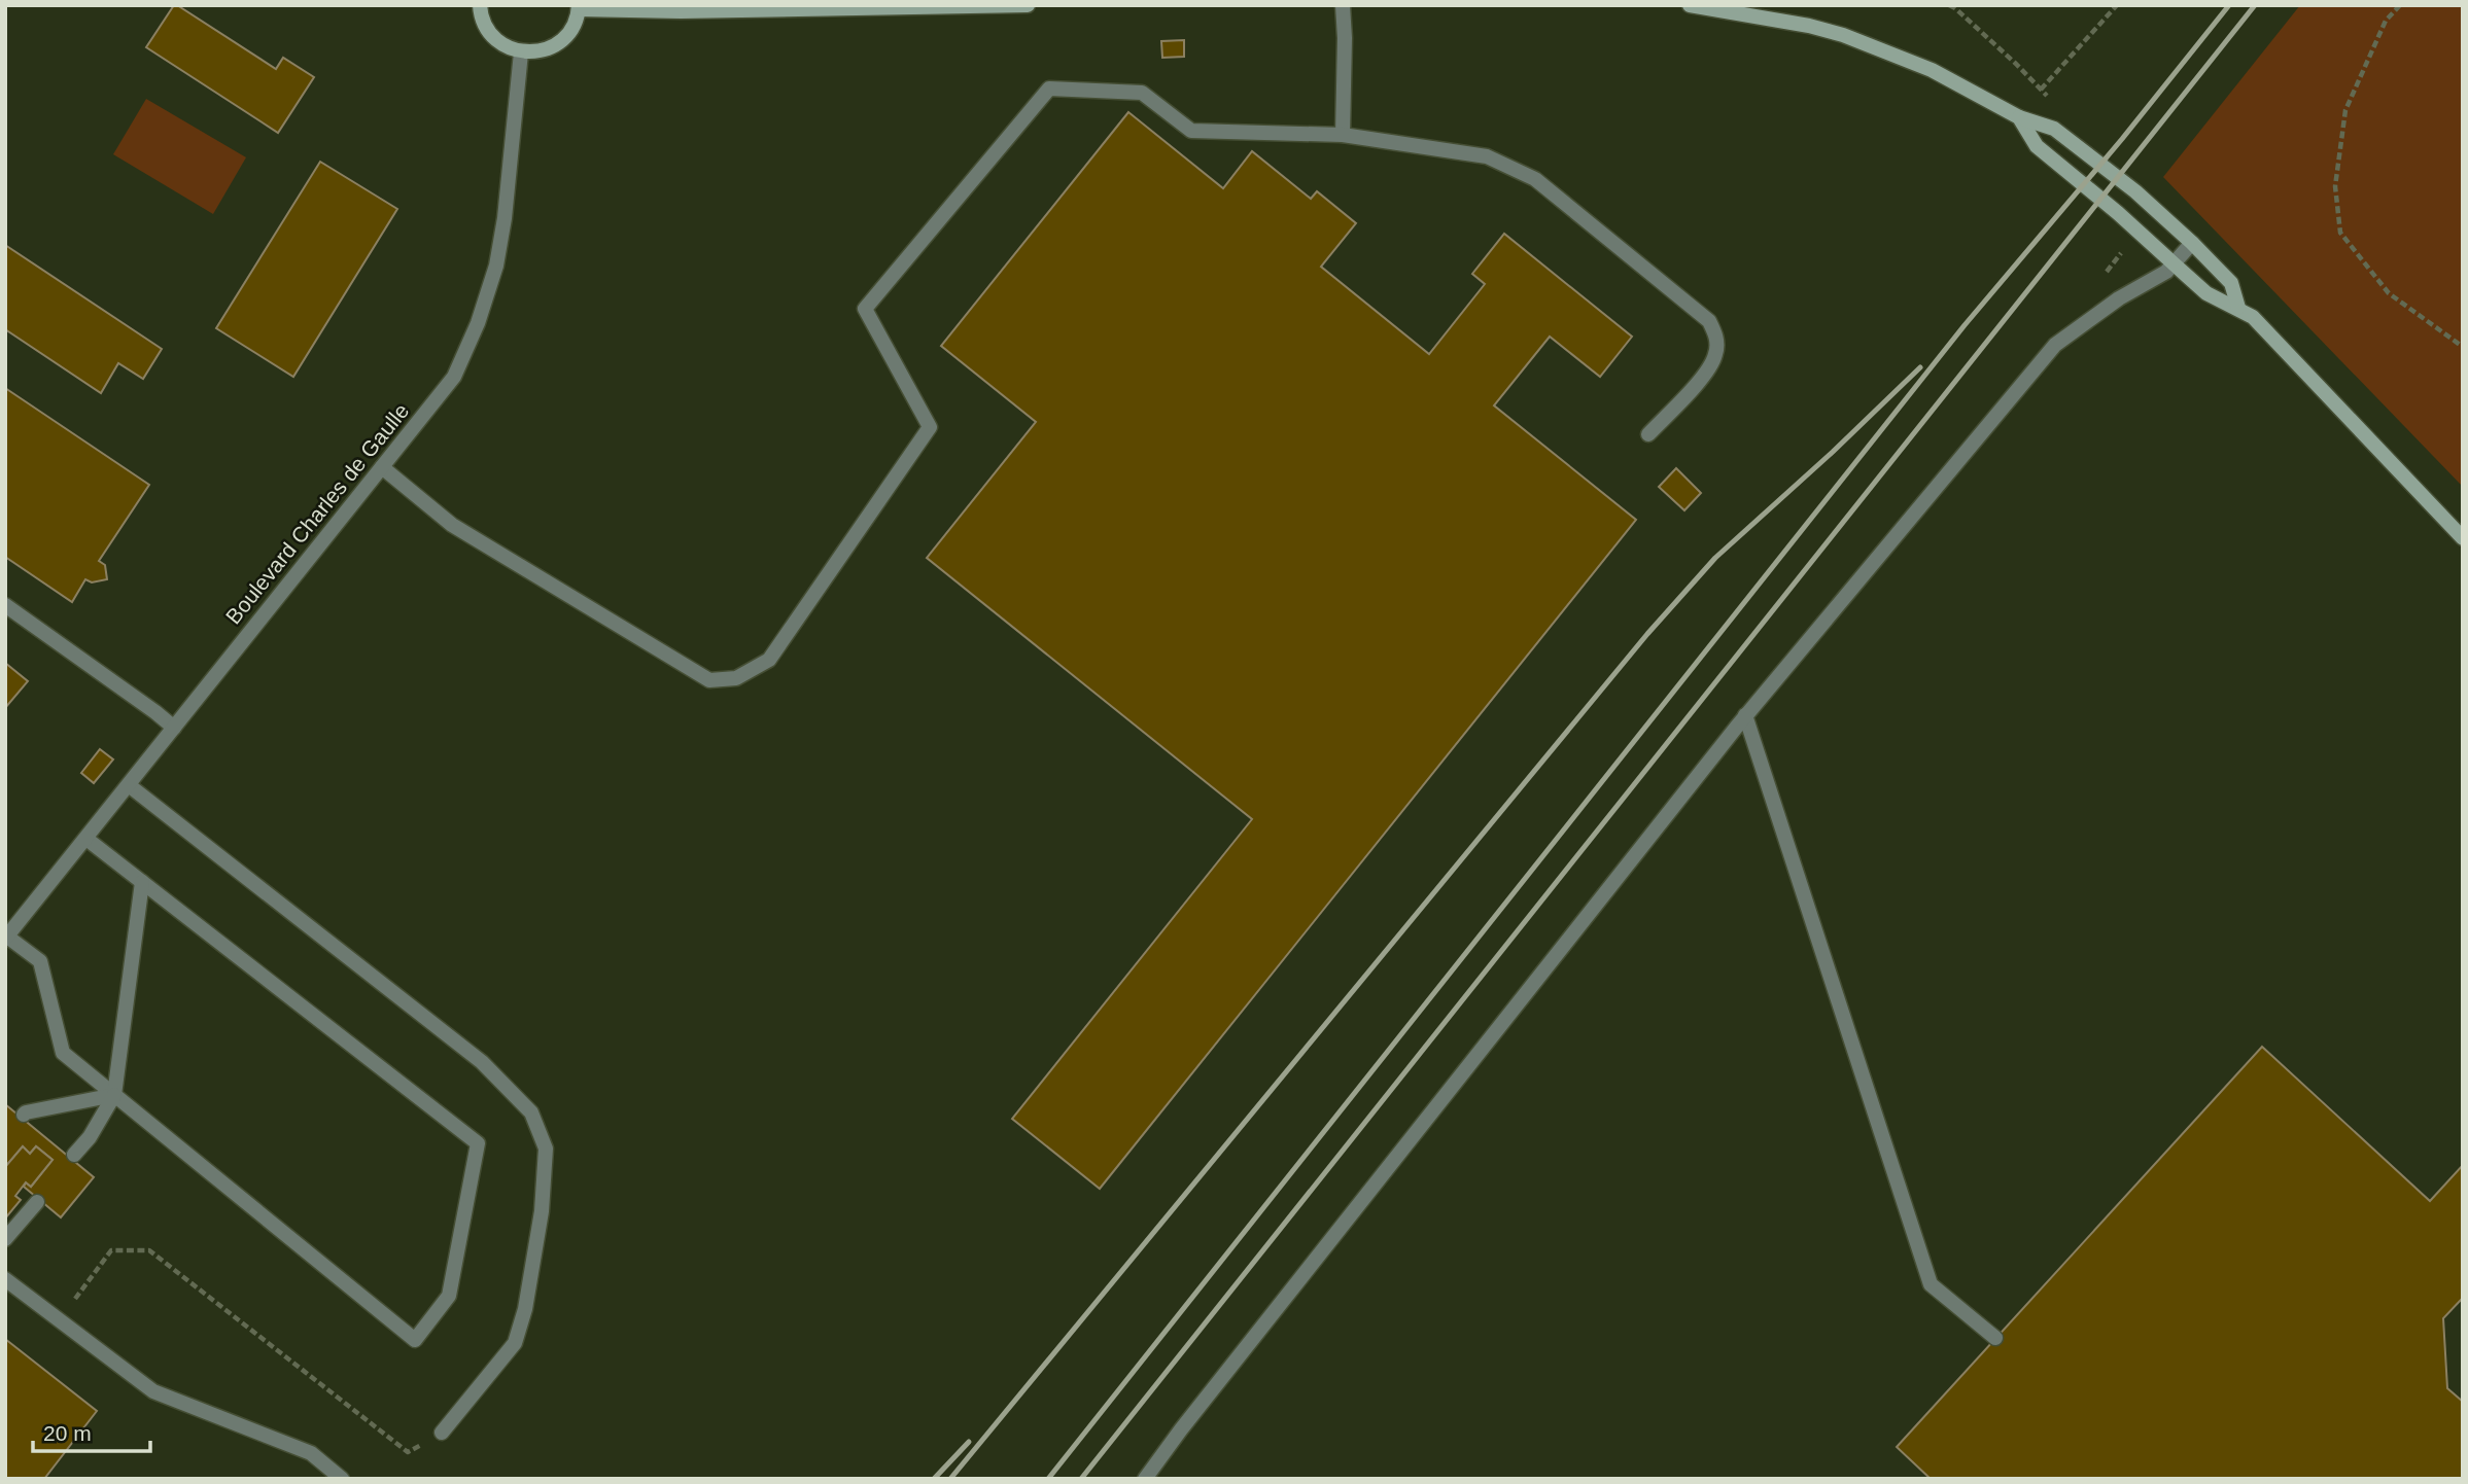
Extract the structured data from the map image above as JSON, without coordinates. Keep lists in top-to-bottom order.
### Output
{
  "streets": {
    "street": ["Boulevard Charles de Gaulle"]
  },
  "scale_bar": "20 m"
}
